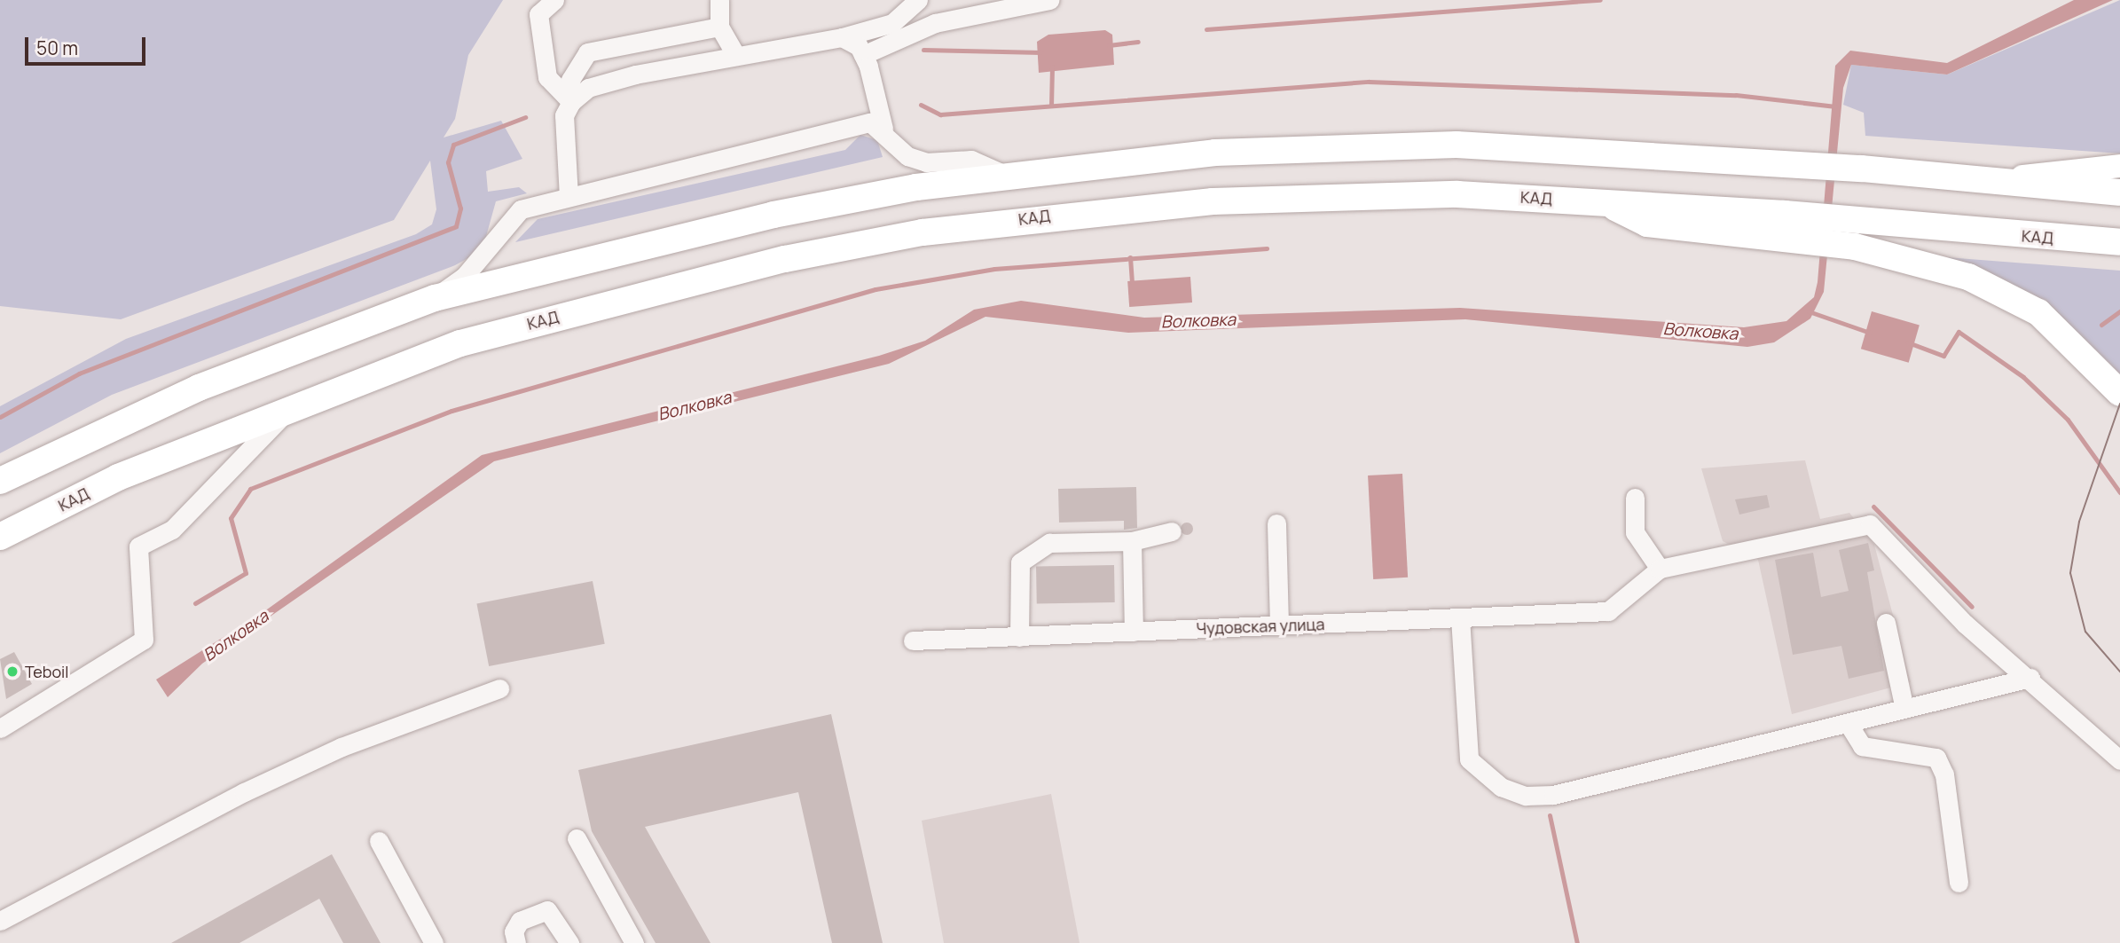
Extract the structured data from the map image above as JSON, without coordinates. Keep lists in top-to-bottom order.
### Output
{
  "streets": {
    "highway": ["КАД"],
    "lane": ["Чудовская улица"]
  },
  "water": ["Волковка"],
  "places": ["Teboil"],
  "scale_bar": "50 m"
}
